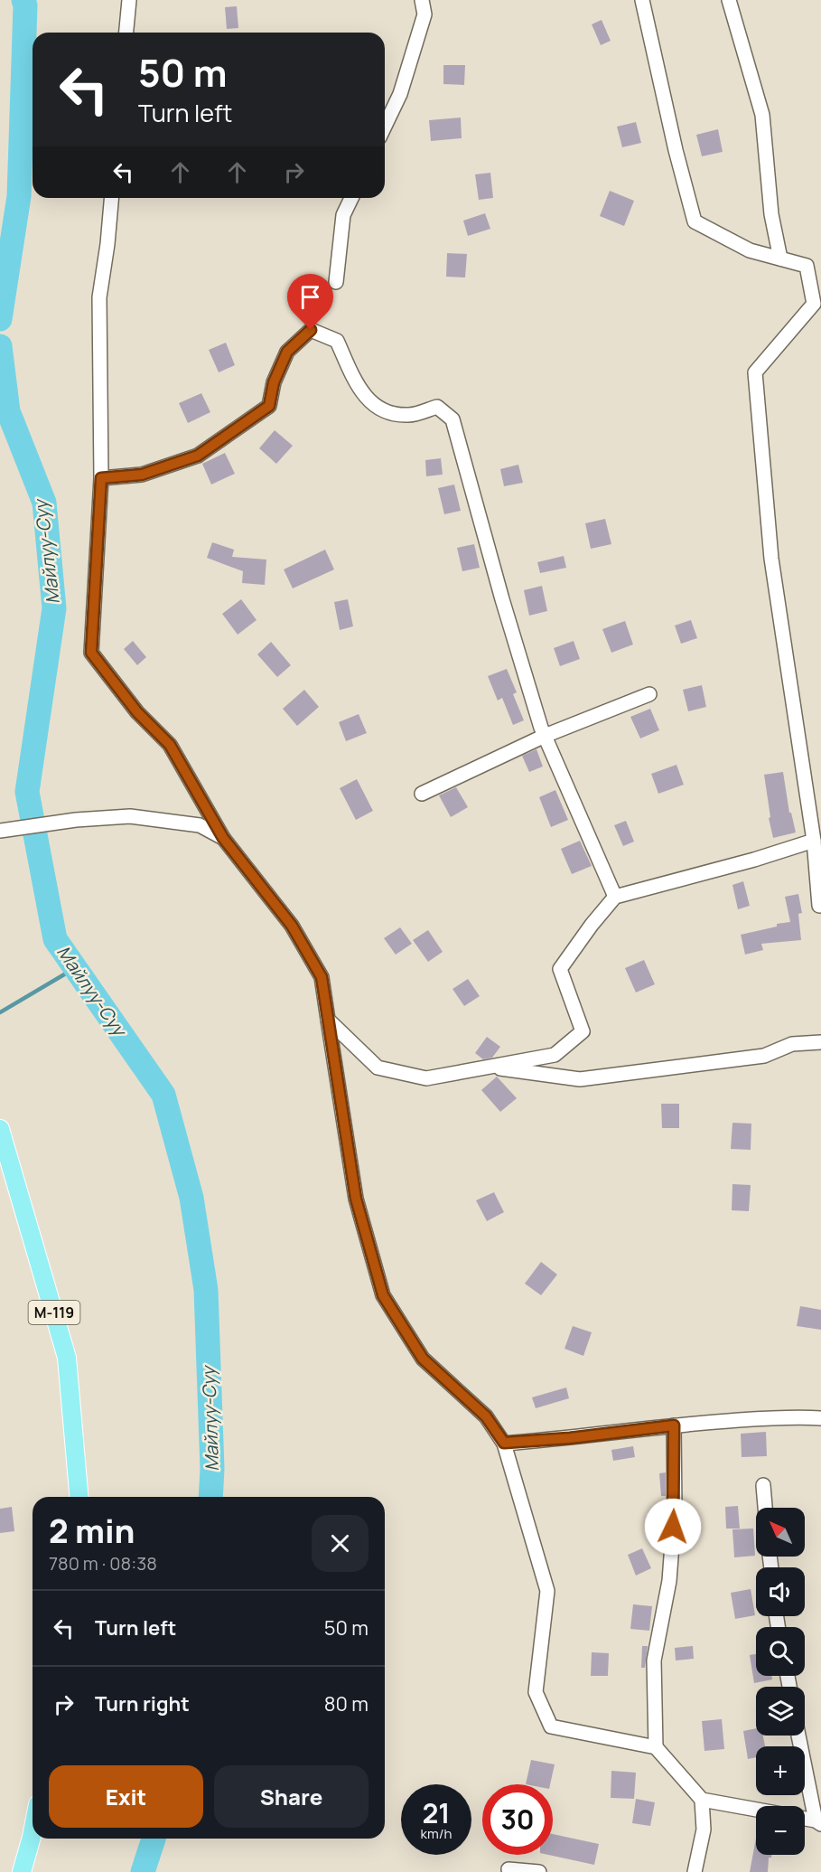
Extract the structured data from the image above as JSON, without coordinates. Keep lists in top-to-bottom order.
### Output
{
  "streets": {
    "main road": ["М-119"]
  },
  "water": ["Майлуу-Суу"],
  "north": "top left",
  "page": {
    "turn": ["50 m", "Turn left"],
    "heading": ["2 min", "780 m · 08:38"],
    "map_buttons": ["+", "−"],
    "list": [
      {
        "name": "Turn left",
        "value": "50 m"
      },
      {
        "name": "Turn right",
        "value": "80 m"
      }
    ],
    "buttons": ["Exit", "Share"],
    "speed": "21 km/h",
    "limit": "30"
  }
}
